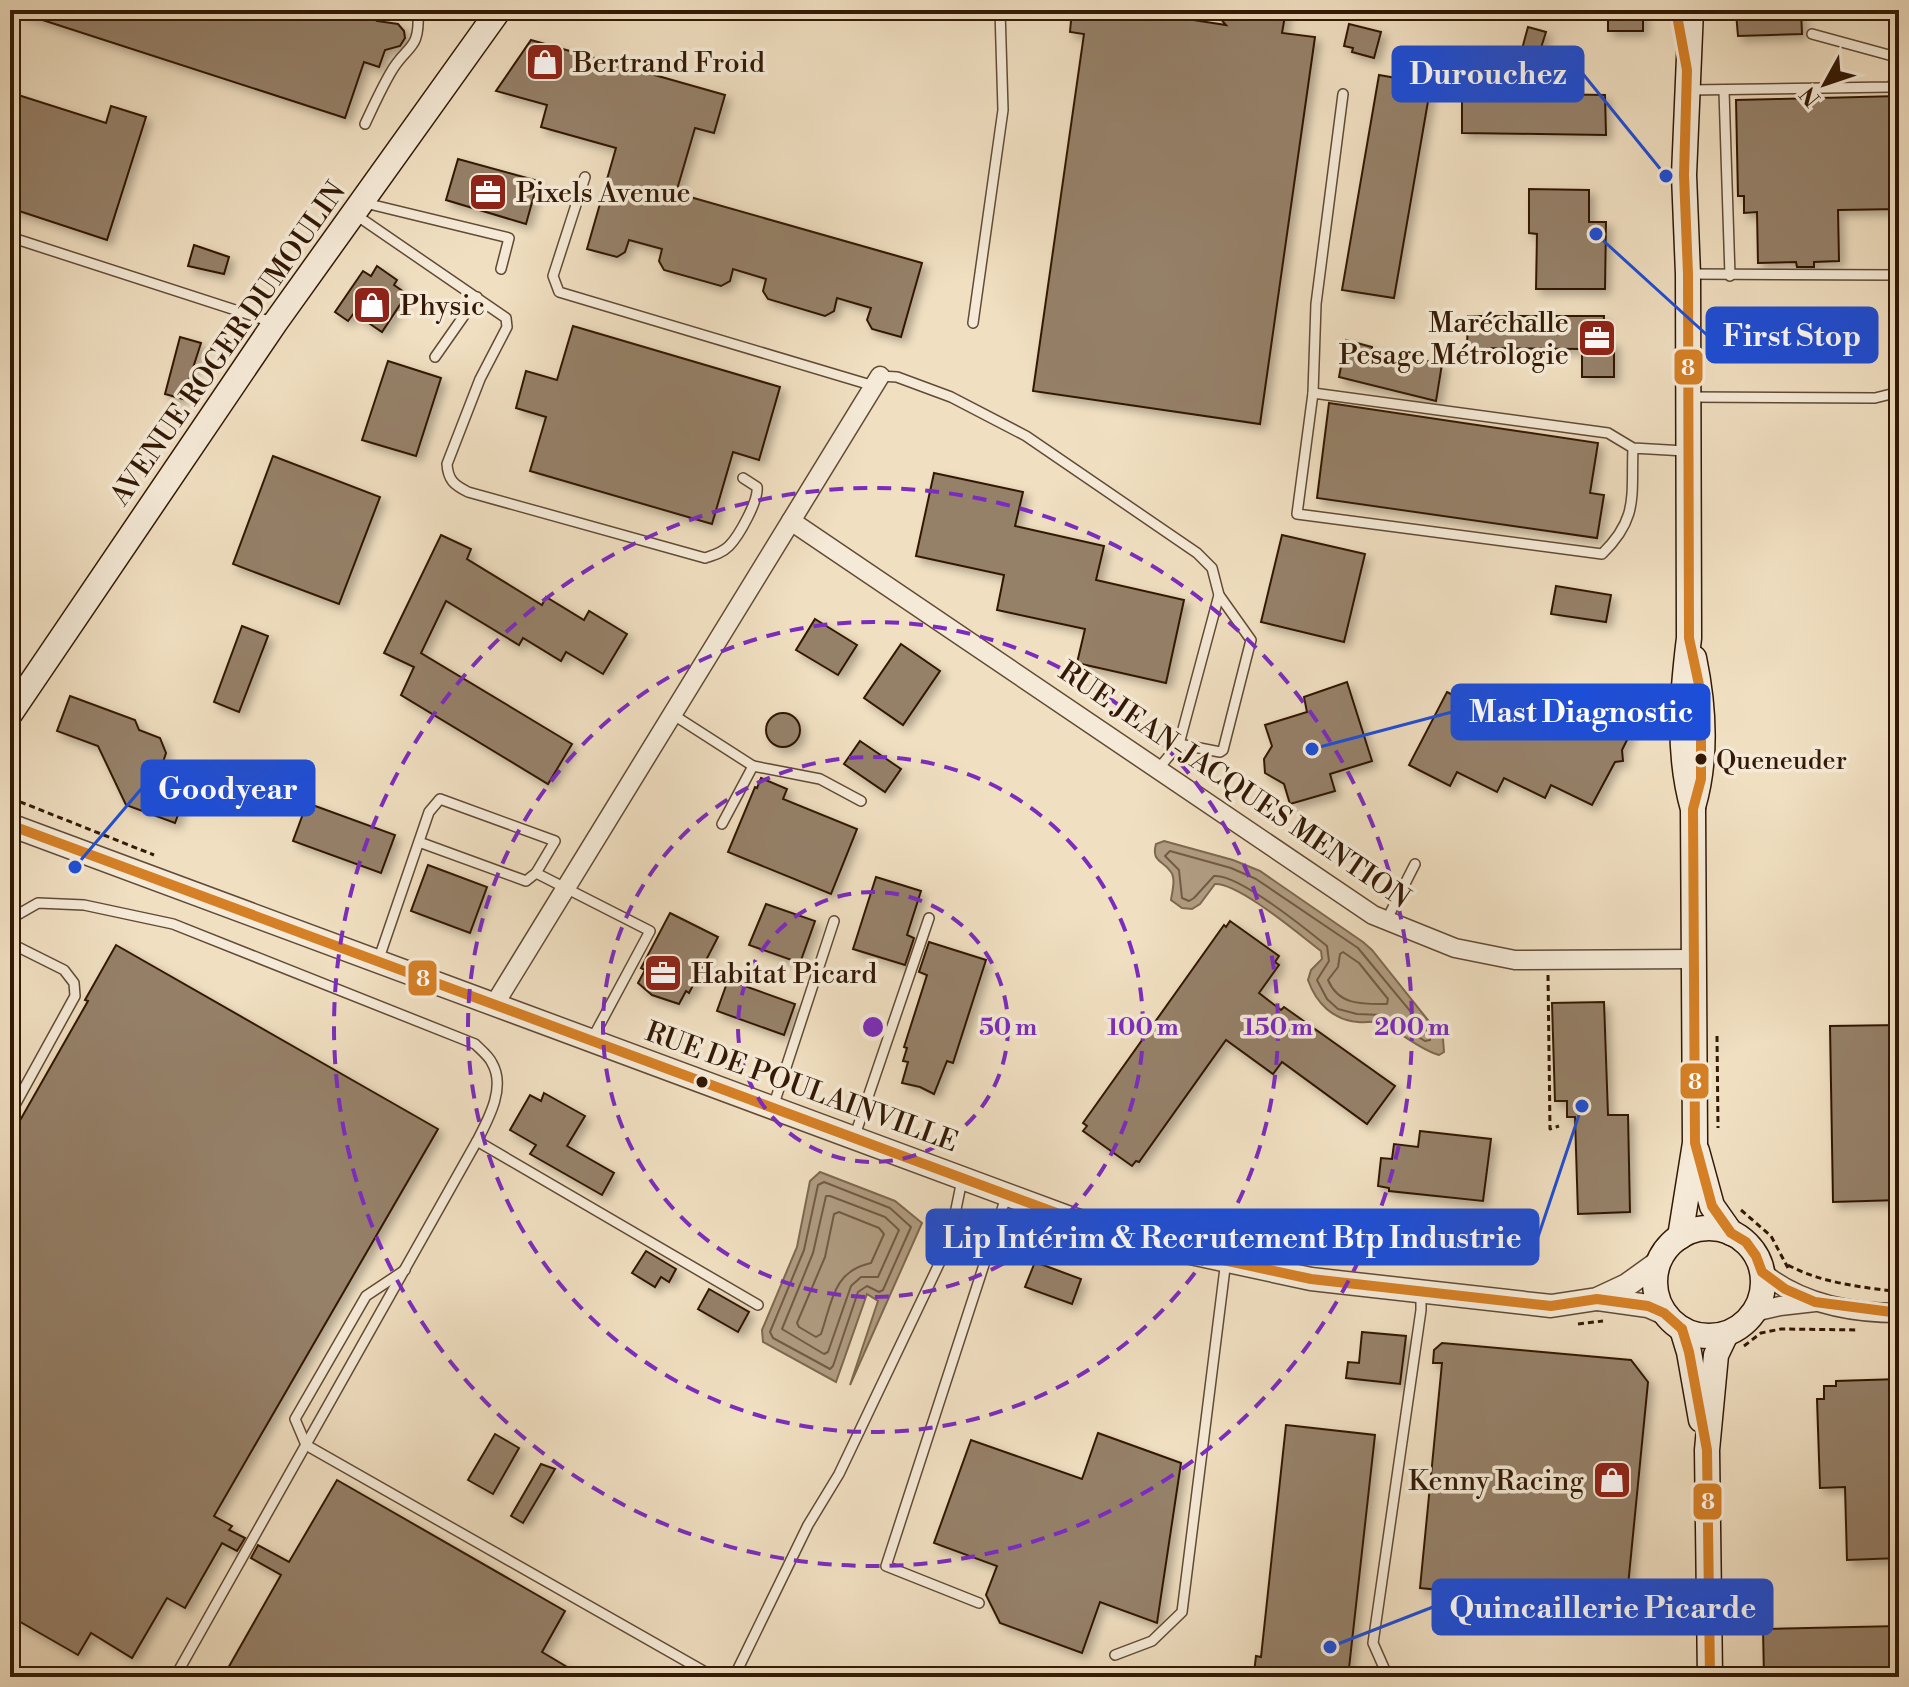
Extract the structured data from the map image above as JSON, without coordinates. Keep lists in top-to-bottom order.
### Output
{
  "streets": {
    "main road": ["AVENUE ROGER DUMOULIN"],
    "street": ["RUE JEAN-JACQUES MENTION", "RUE DE POULAINVILLE"]
  },
  "places": {
    "shop": ["Bertrand Froid", "Physic", "Kenny Racing"],
    "other": [
      "Durouchez",
      "First Stop",
      "Mast Diagnostic",
      "Queneuder",
      "Goodyear",
      "Lip Intérim & Recrutement Btp Industrie",
      "Quincaillerie Picarde"
    ],
    "office": ["Pixels Avenue", "Maréchalle Pesage Métrologie", "Habitat Picard"]
  },
  "lines": ["transit line 8"],
  "north": "bottom left",
  "rings": [
    "50 m",
    "100 m",
    "150 m",
    "200 m"
  ]
}
